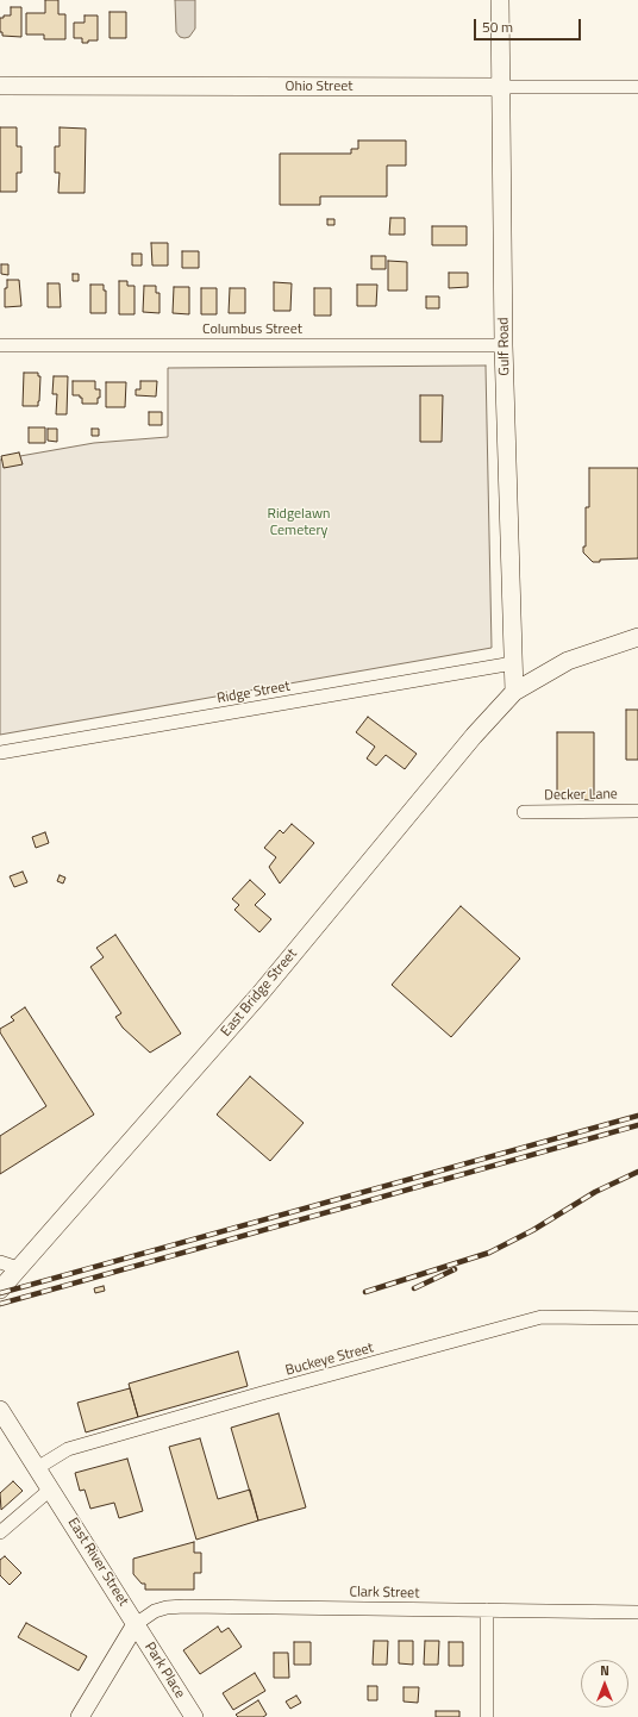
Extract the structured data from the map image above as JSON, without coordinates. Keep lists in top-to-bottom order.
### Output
{
  "streets": {
    "street": [
      "Ohio Street",
      "Columbus Street",
      "Gulf Road",
      "Ridge Street",
      "Decker Lane",
      "East Bridge Street",
      "Buckeye Street",
      "East River Street",
      "Clark Street",
      "Park Place"
    ]
  },
  "crossings": [
    ["Ohio Street", "Gulf Road"],
    ["Columbus Street", "Gulf Road"],
    ["Gulf Road", "Ridge Street"],
    ["Gulf Road", "East Bridge Street"],
    ["Buckeye Street", "East River Street"],
    ["East River Street", "Clark Street"],
    ["East River Street", "Park Place"],
    ["Clark Street", "Park Place"]
  ],
  "parks": ["Ridgelawn Cemetery"],
  "scale_bar": "50 m",
  "north": "top"
}
